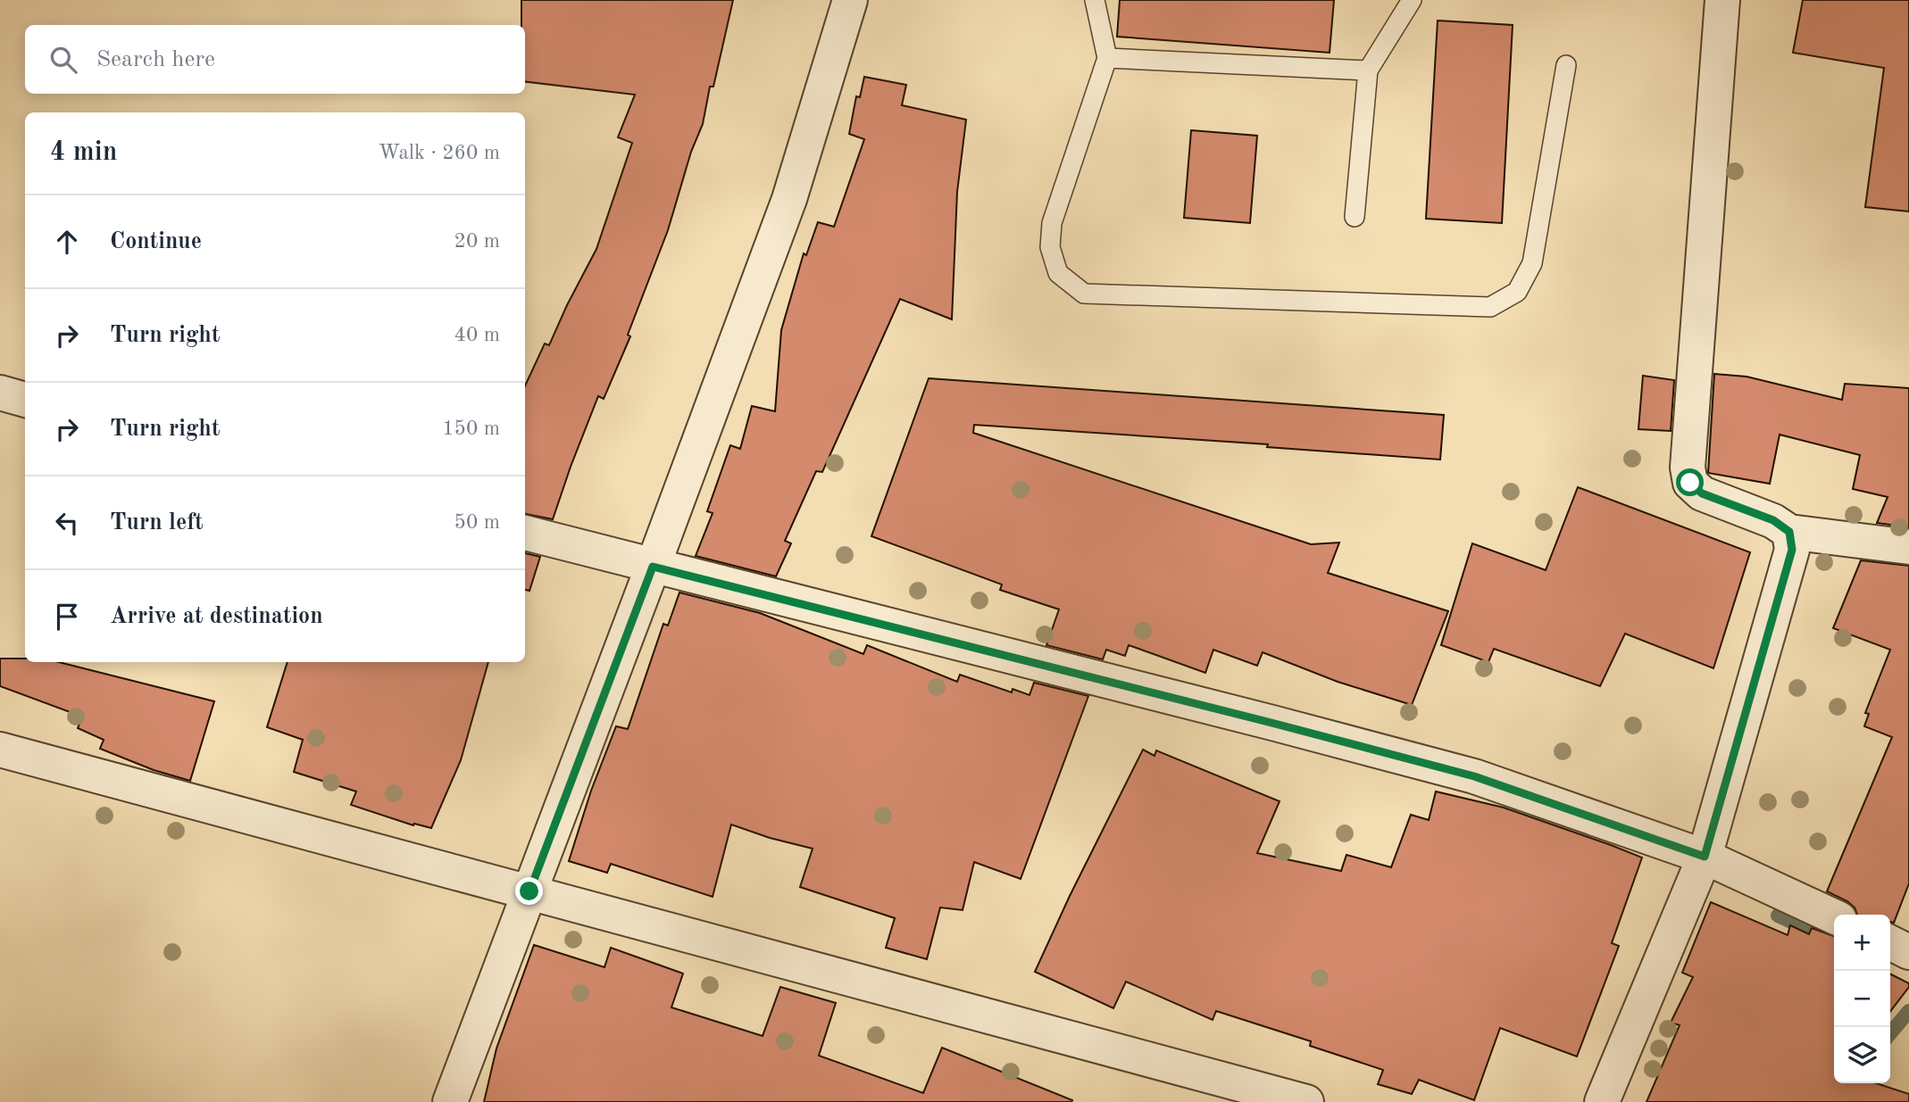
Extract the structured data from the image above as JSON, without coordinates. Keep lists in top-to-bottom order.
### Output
{
  "page": {
    "search": "Search here",
    "heading": ["4 min", "Walk · 260 m"],
    "list": [
      ["Continue", "20 m"],
      ["Turn right", "40 m"],
      ["Turn right", "150 m"],
      ["Turn left", "50 m"],
      "Arrive at destination"
    ],
    "map_buttons": ["+", "−"]
  }
}
